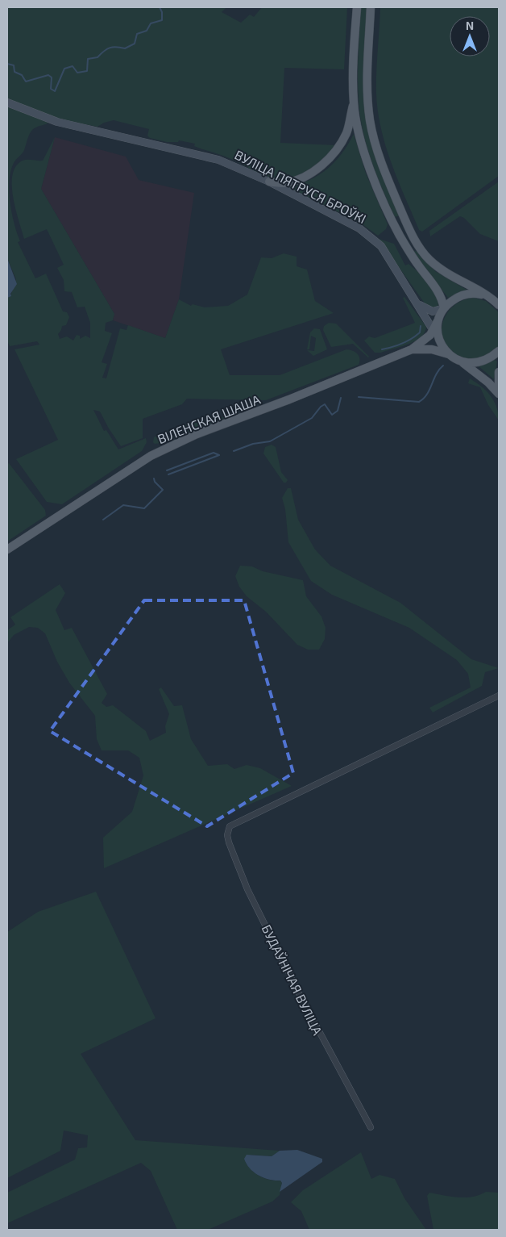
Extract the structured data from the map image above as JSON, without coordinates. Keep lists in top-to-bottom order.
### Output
{
  "streets": {
    "main road": ["ВУЛІЦА ПЯТРУСЯ БРОЎКІ", "ВІЛЕНСКАЯ ШАША"],
    "street": ["БУДАЎНІЧАЯ ВУЛІЦА"]
  },
  "north": "top"
}
